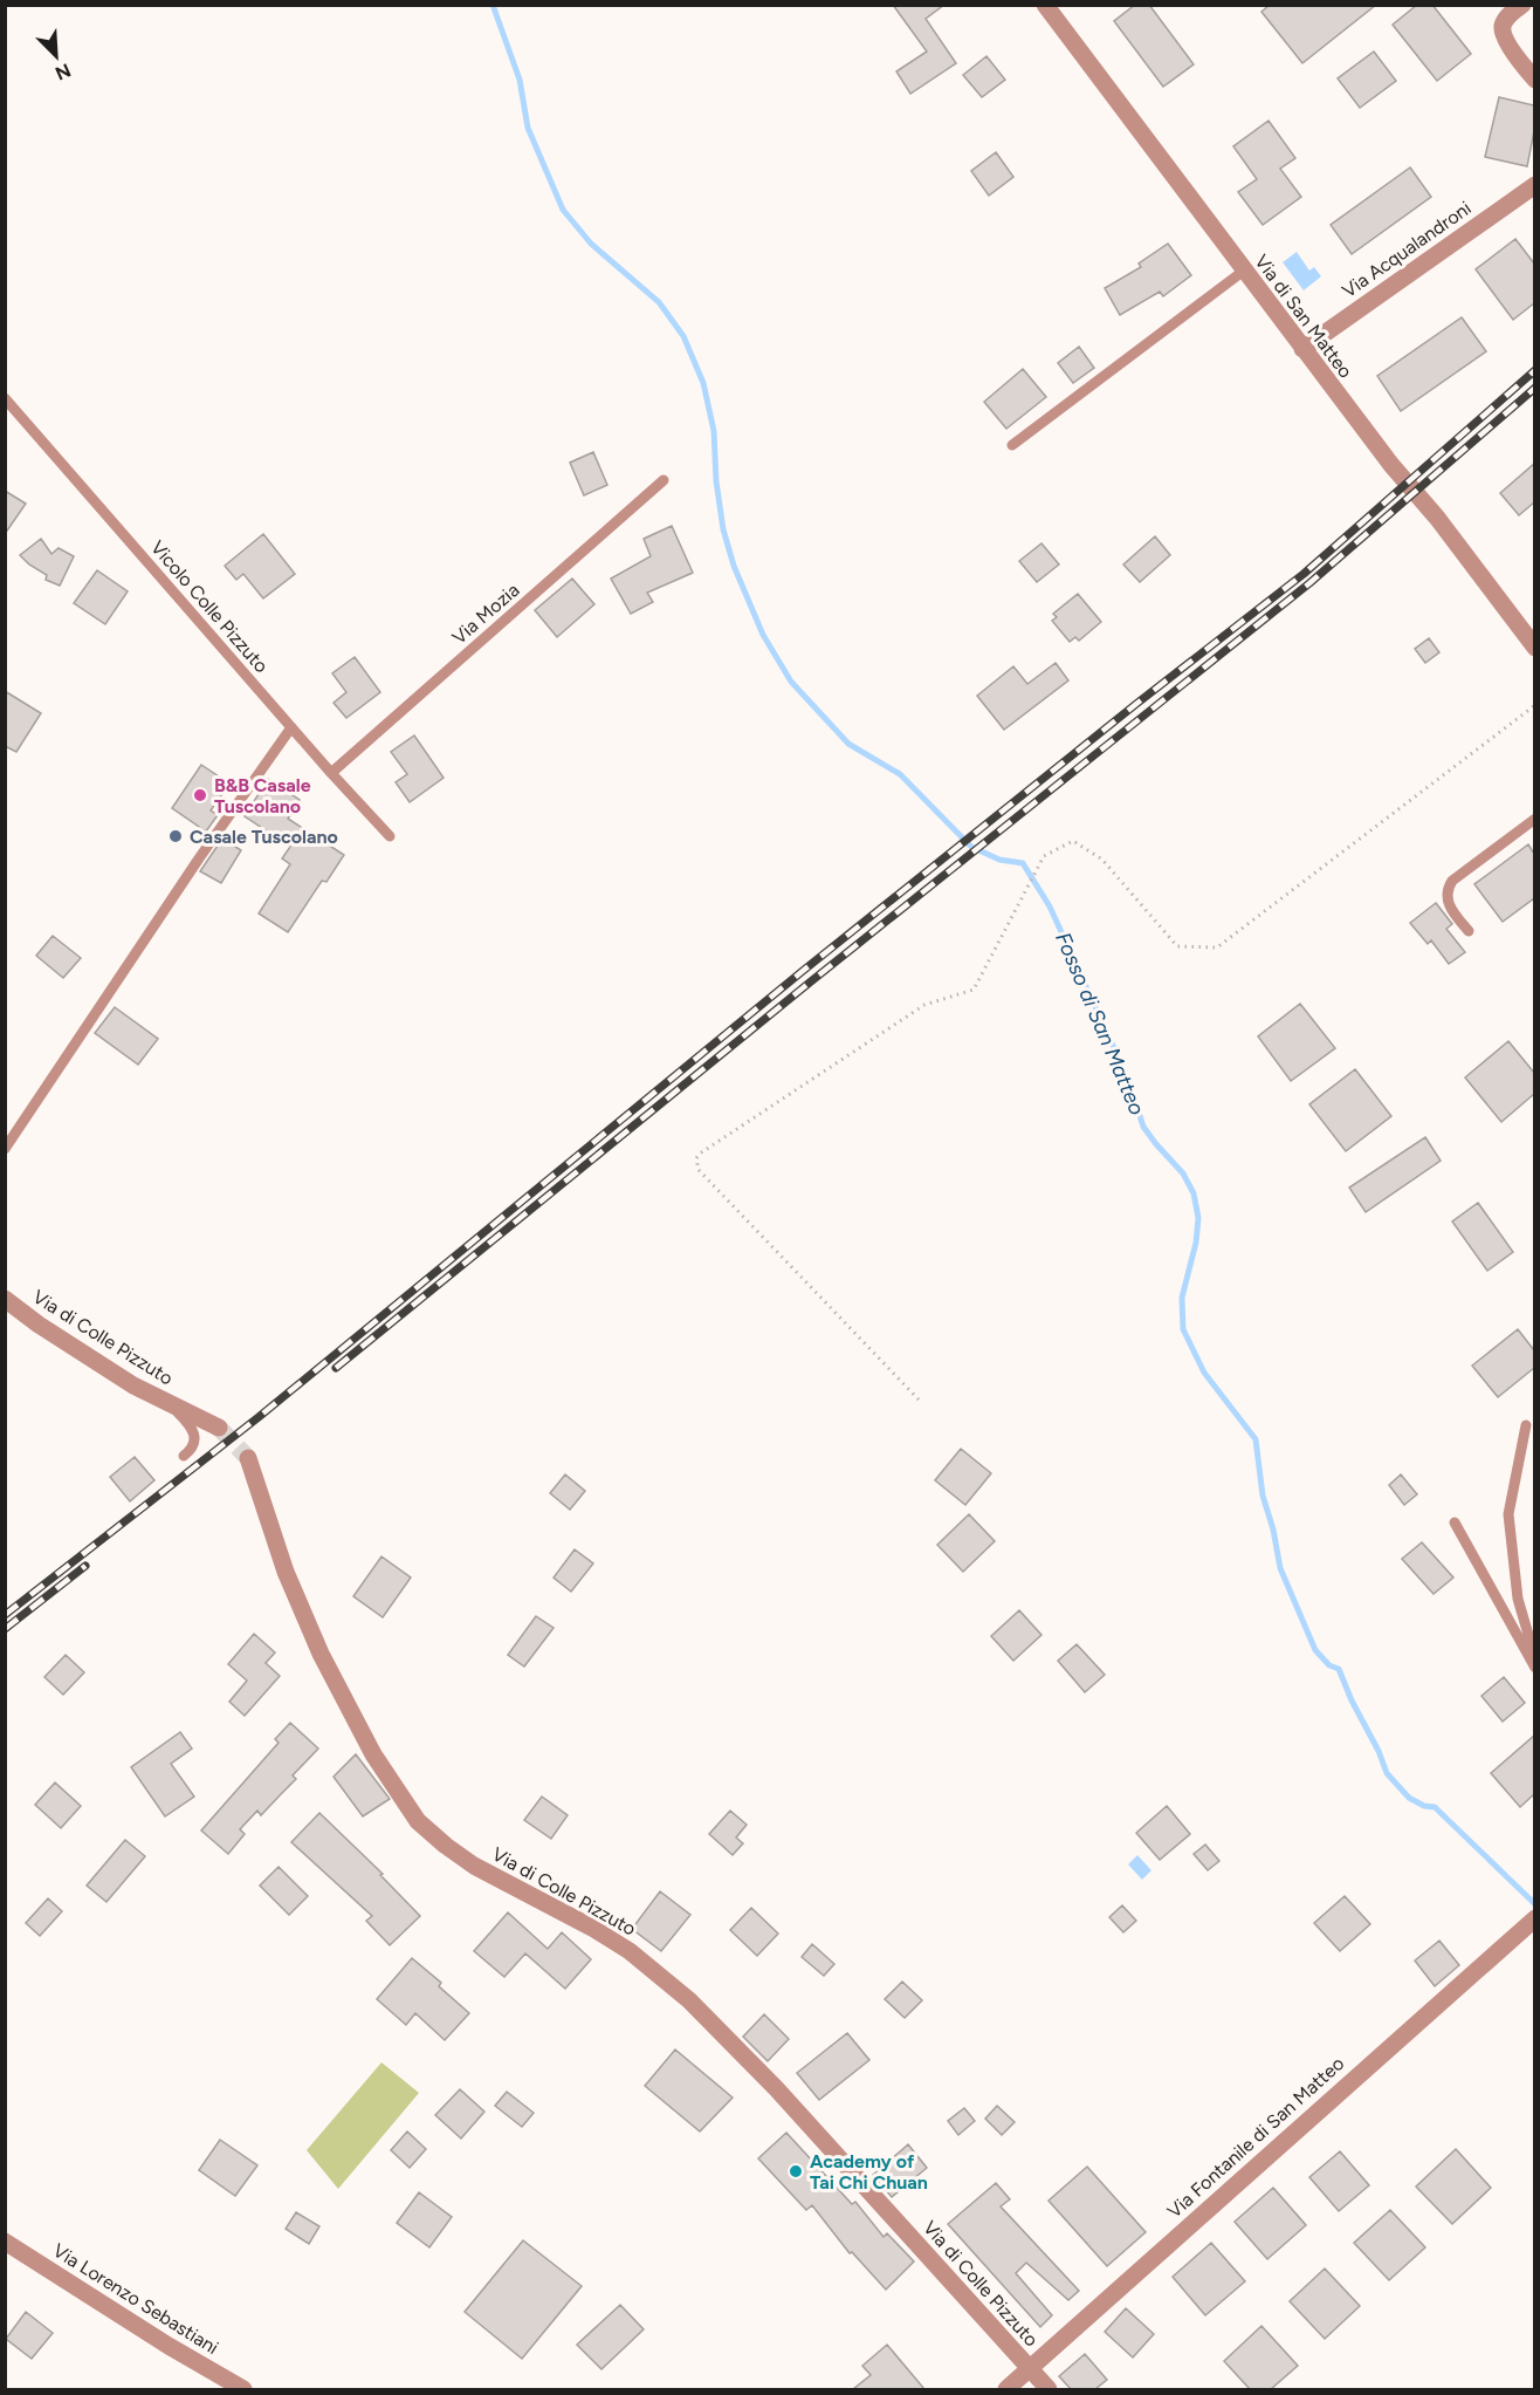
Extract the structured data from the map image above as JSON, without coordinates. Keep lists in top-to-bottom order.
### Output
{
  "streets": {
    "street": [
      "Via Acqualandroni",
      "Via di San Matteo",
      "Via di Colle Pizzuto",
      "Via Fontanile di San Matteo",
      "Via Lorenzo Sebastiani"
    ],
    "lane": ["Vicolo Colle Pizzuto", "Via Mozia"]
  },
  "crossings": [
    ["Via Acqualandroni", "Via di San Matteo"],
    ["Vicolo Colle Pizzuto", "Via Mozia"],
    ["Via di Colle Pizzuto", "Via Fontanile di San Matteo"]
  ],
  "water": ["Fosso di San Matteo"],
  "places": ["B&B Casale Tuscolano", "Casale Tuscolano", "Academy of Tai Chi Chuan"],
  "north": "bottom right"
}
